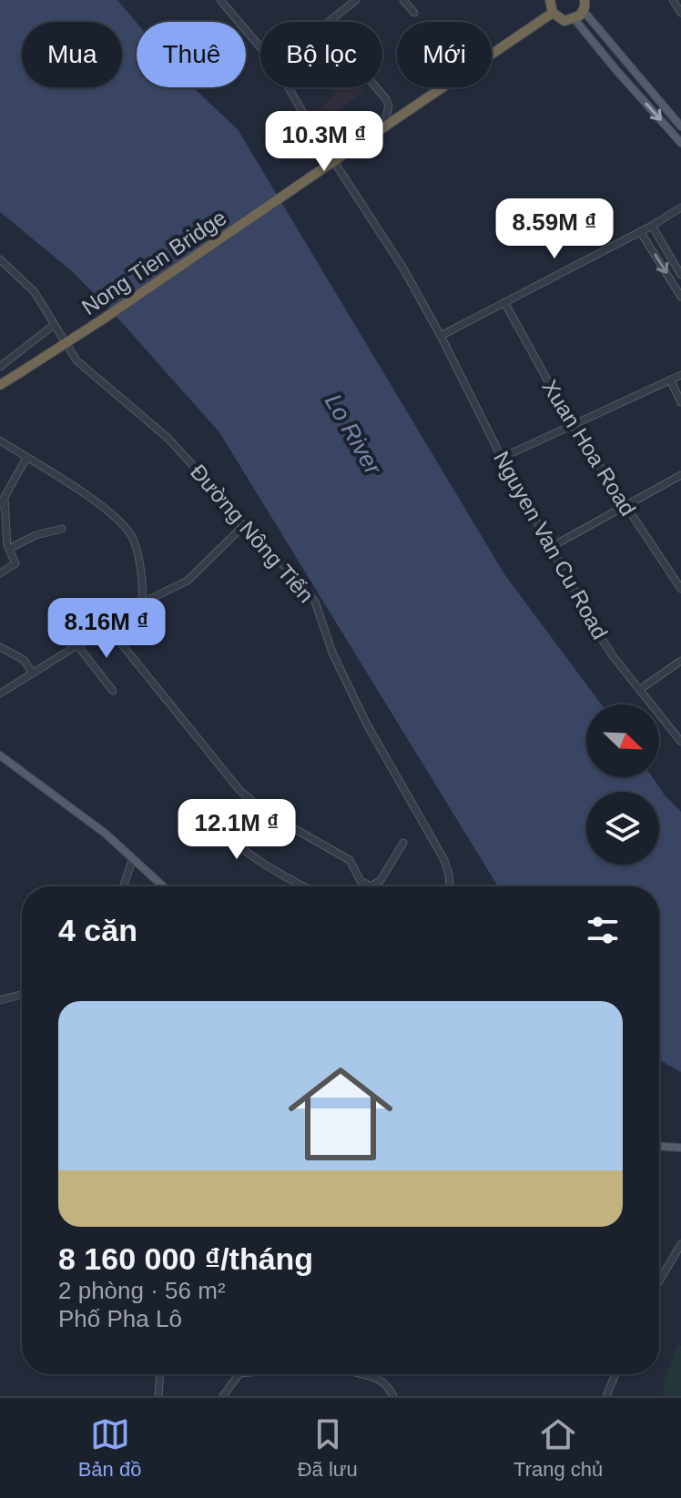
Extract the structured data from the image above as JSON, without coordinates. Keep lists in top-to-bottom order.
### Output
{
  "streets": {
    "highway": ["Nong Tien Bridge"],
    "street": ["Xuan Hoa Road", "Đường Nông Tiến", "Nguyen Van Cu Road"]
  },
  "water": ["Lo River"],
  "north": "bottom right",
  "page": {
    "chip": [
      "Mua",
      "Thuê",
      "Bộ lọc",
      "Mới"
    ],
    "price": [
      "10.3M ₫",
      "8.59M ₫",
      "8.16M ₫",
      "12.1M ₫"
    ],
    "heading": "4 căn",
    "list": [
      {
        "name": "8 160 000 ₫/tháng",
        "note": "2 phòng · 56 m² · Phố Pha Lô"
      }
    ],
    "tabs": ["Bản đồ", "Đã lưu", "Trang chủ"]
  }
}
